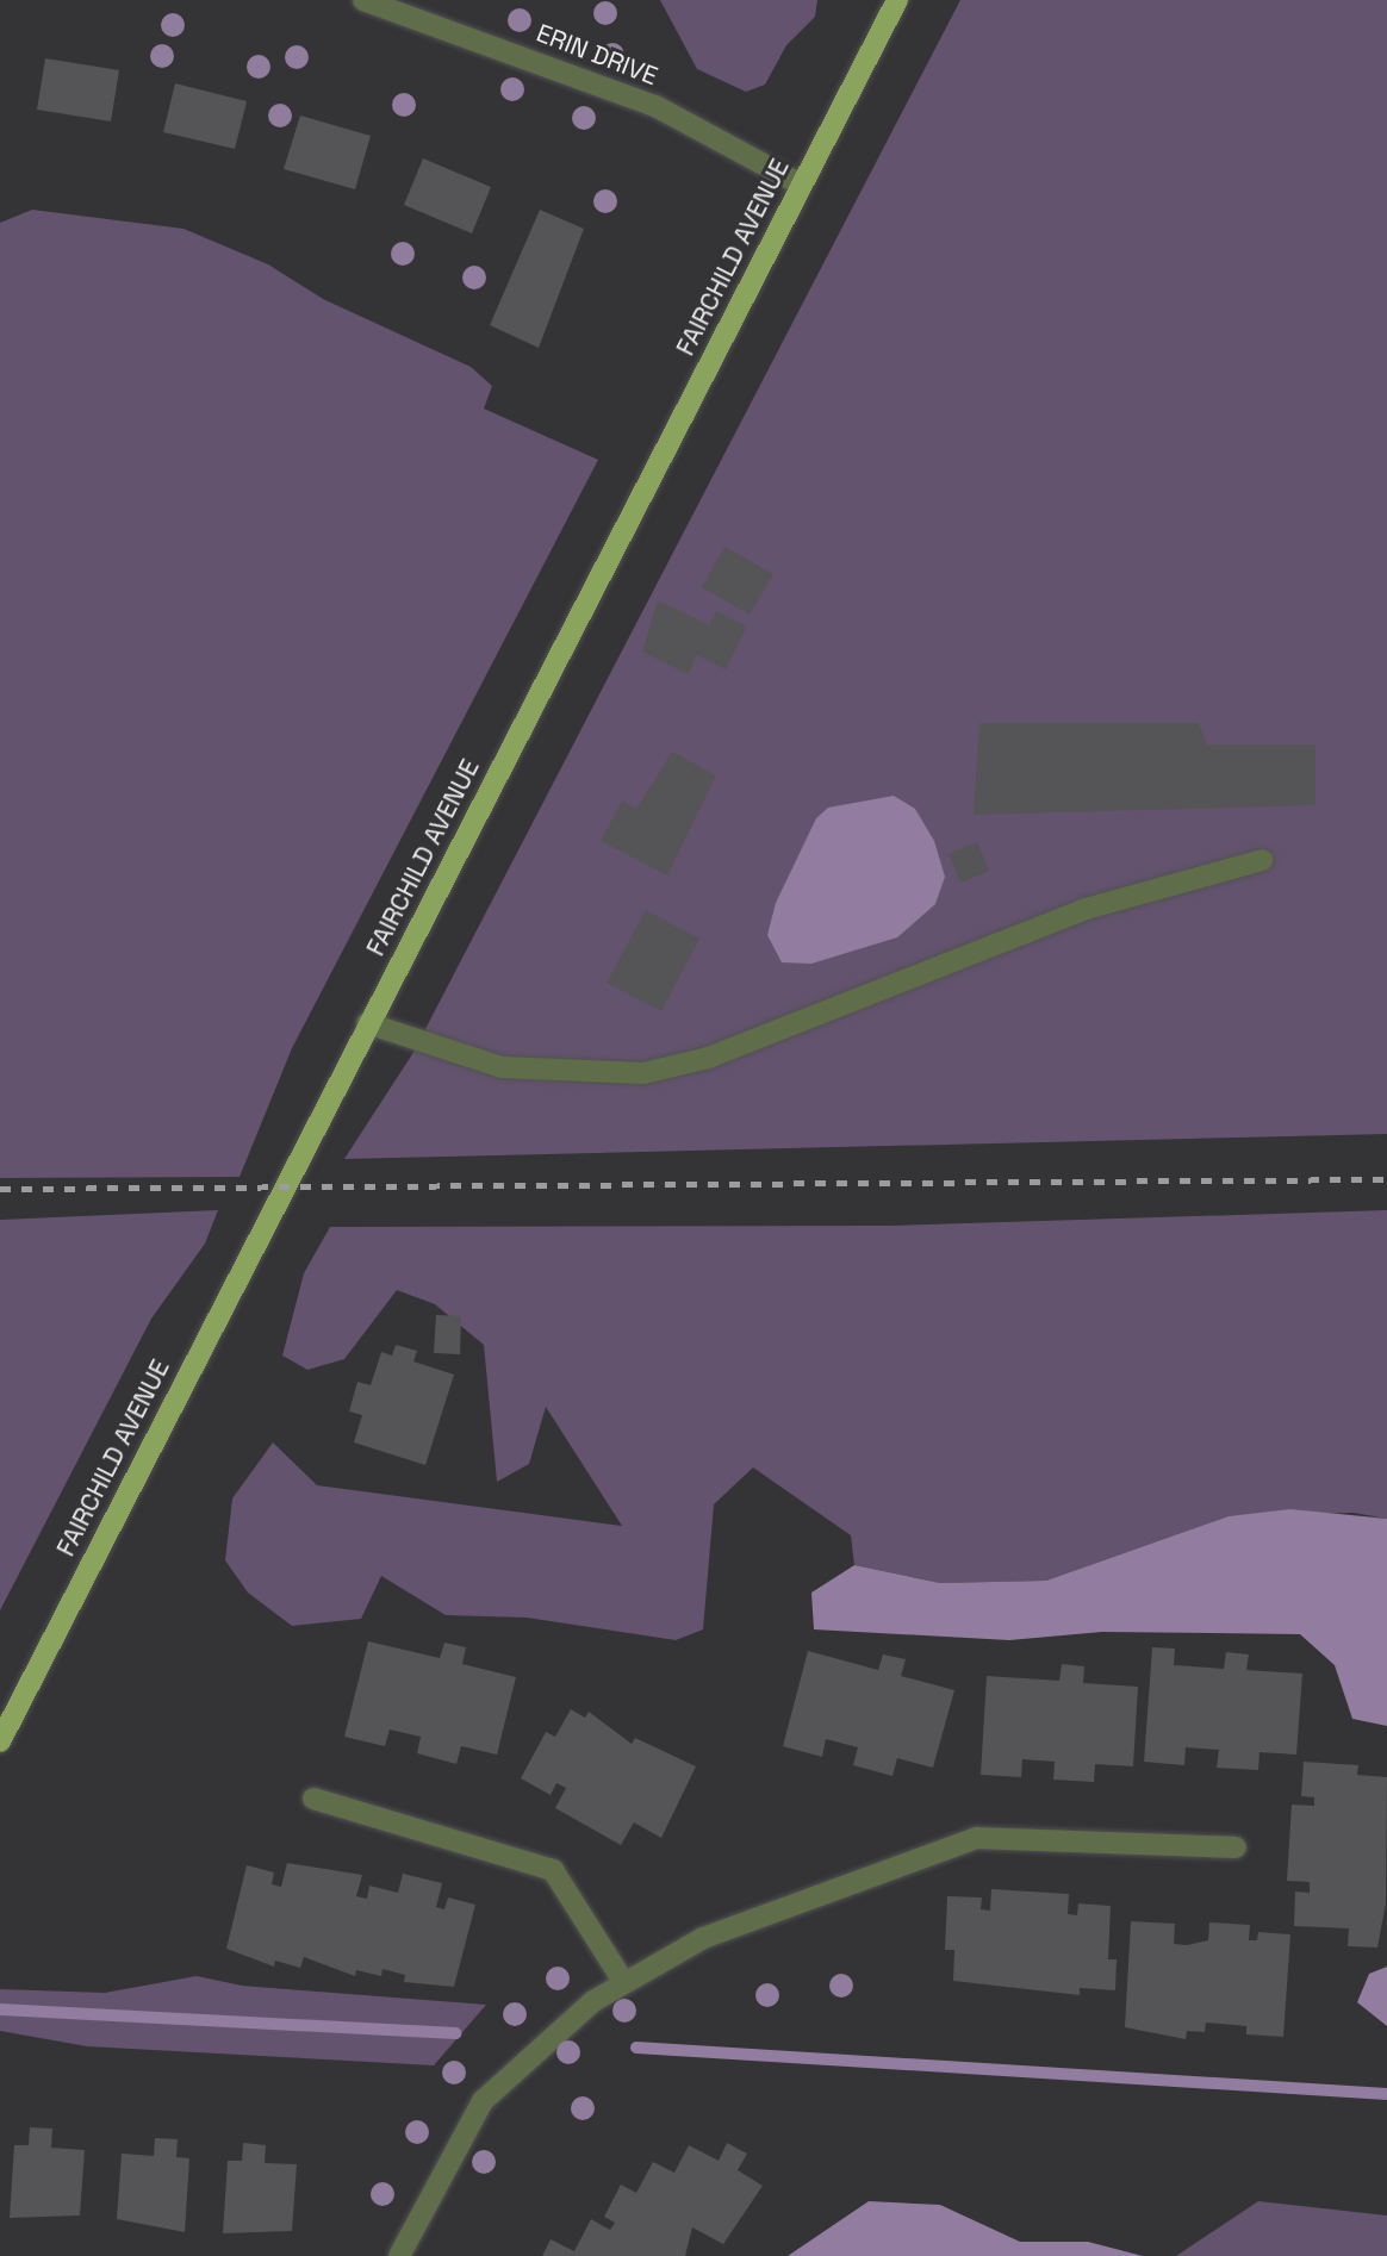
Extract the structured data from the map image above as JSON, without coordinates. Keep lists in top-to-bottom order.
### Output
{
  "streets": {
    "main road": ["FAIRCHILD AVENUE"],
    "street": ["ERIN DRIVE"]
  },
  "crossings": [
    ["ERIN DRIVE", "FAIRCHILD AVENUE"]
  ]
}
